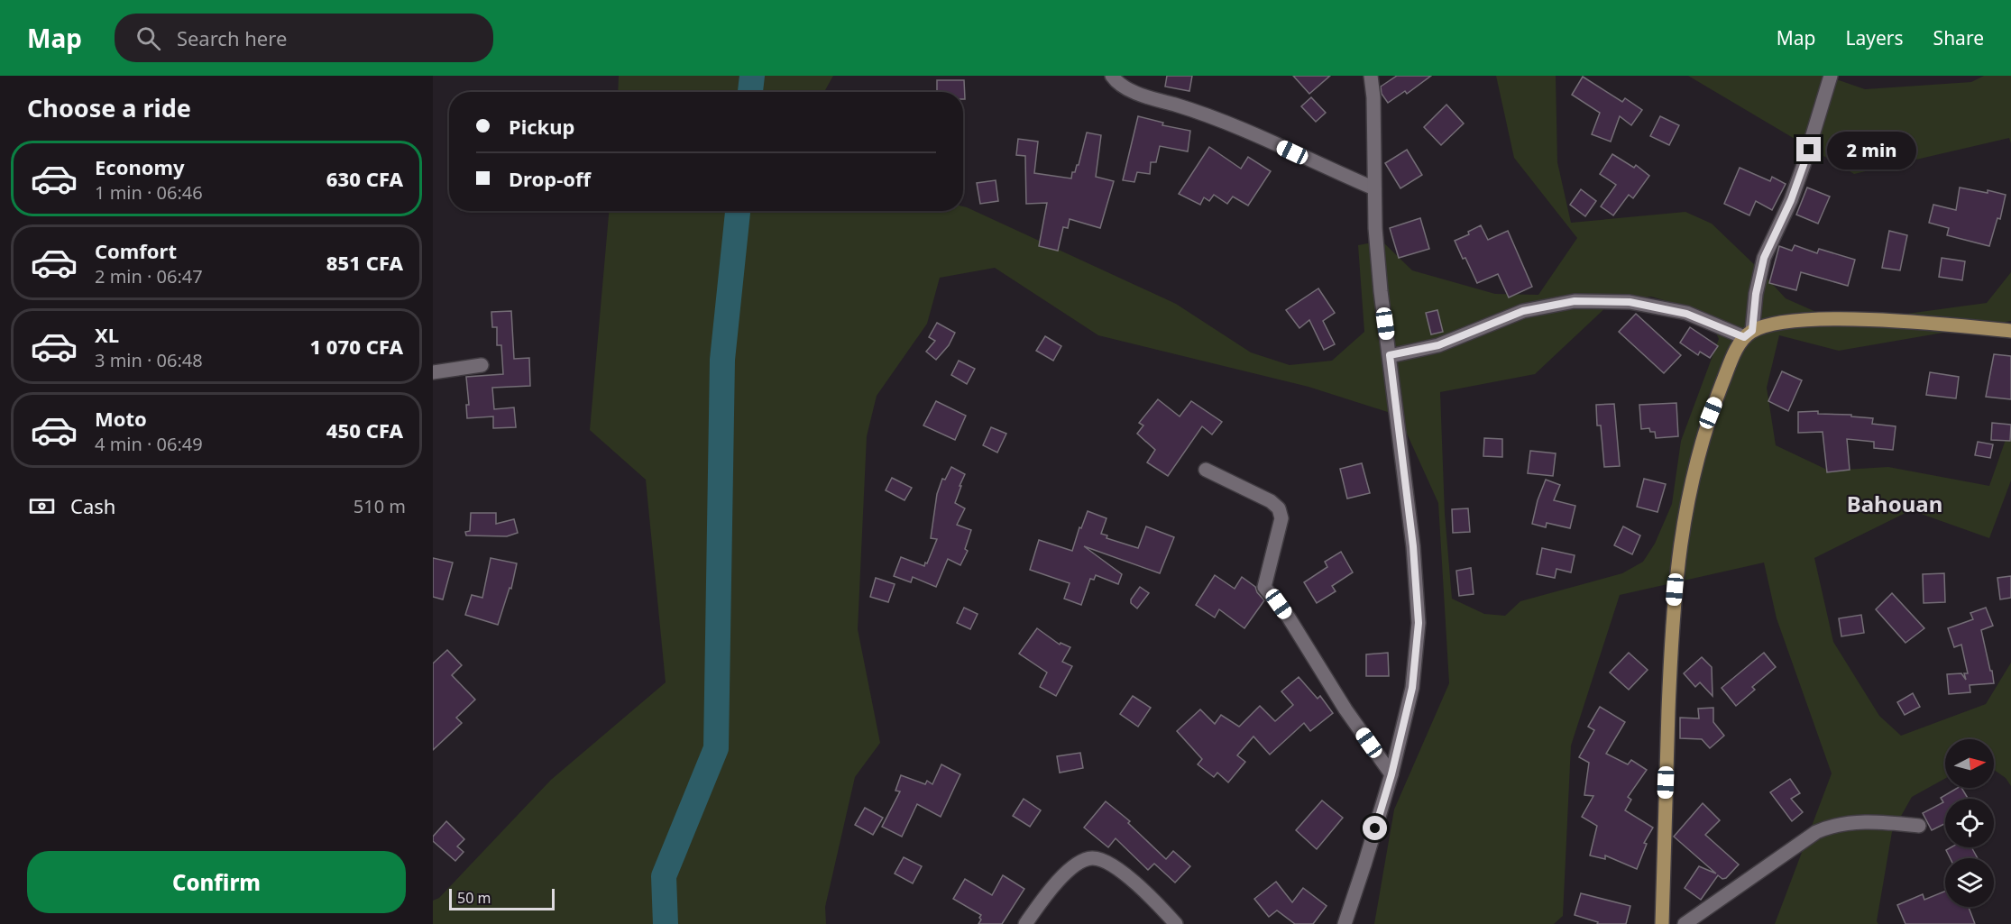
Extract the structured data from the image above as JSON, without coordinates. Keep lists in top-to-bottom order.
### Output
{
  "districts": ["Bahouan"],
  "scale_bar": "50 m",
  "north": "right",
  "page": {
    "header": "Map",
    "search": "Search here",
    "nav": ["Map", "Layers", "Share"],
    "heading": "Choose a ride",
    "banner": ["Pickup", "Drop-off"],
    "bubble": "2 min",
    "list": [
      {
        "name": "Economy",
        "note": "1 min · 06:46",
        "value": "630 CFA"
      },
      {
        "name": "Comfort",
        "note": "2 min · 06:47",
        "value": "851 CFA"
      },
      {
        "name": "XL",
        "note": "3 min · 06:48",
        "value": "1 070 CFA"
      },
      {
        "name": "Moto",
        "note": "4 min · 06:49",
        "value": "450 CFA"
      }
    ],
    "pay": ["Cash", "510 m"],
    "buttons": "Confirm",
    "scale": "50 m"
  }
}
